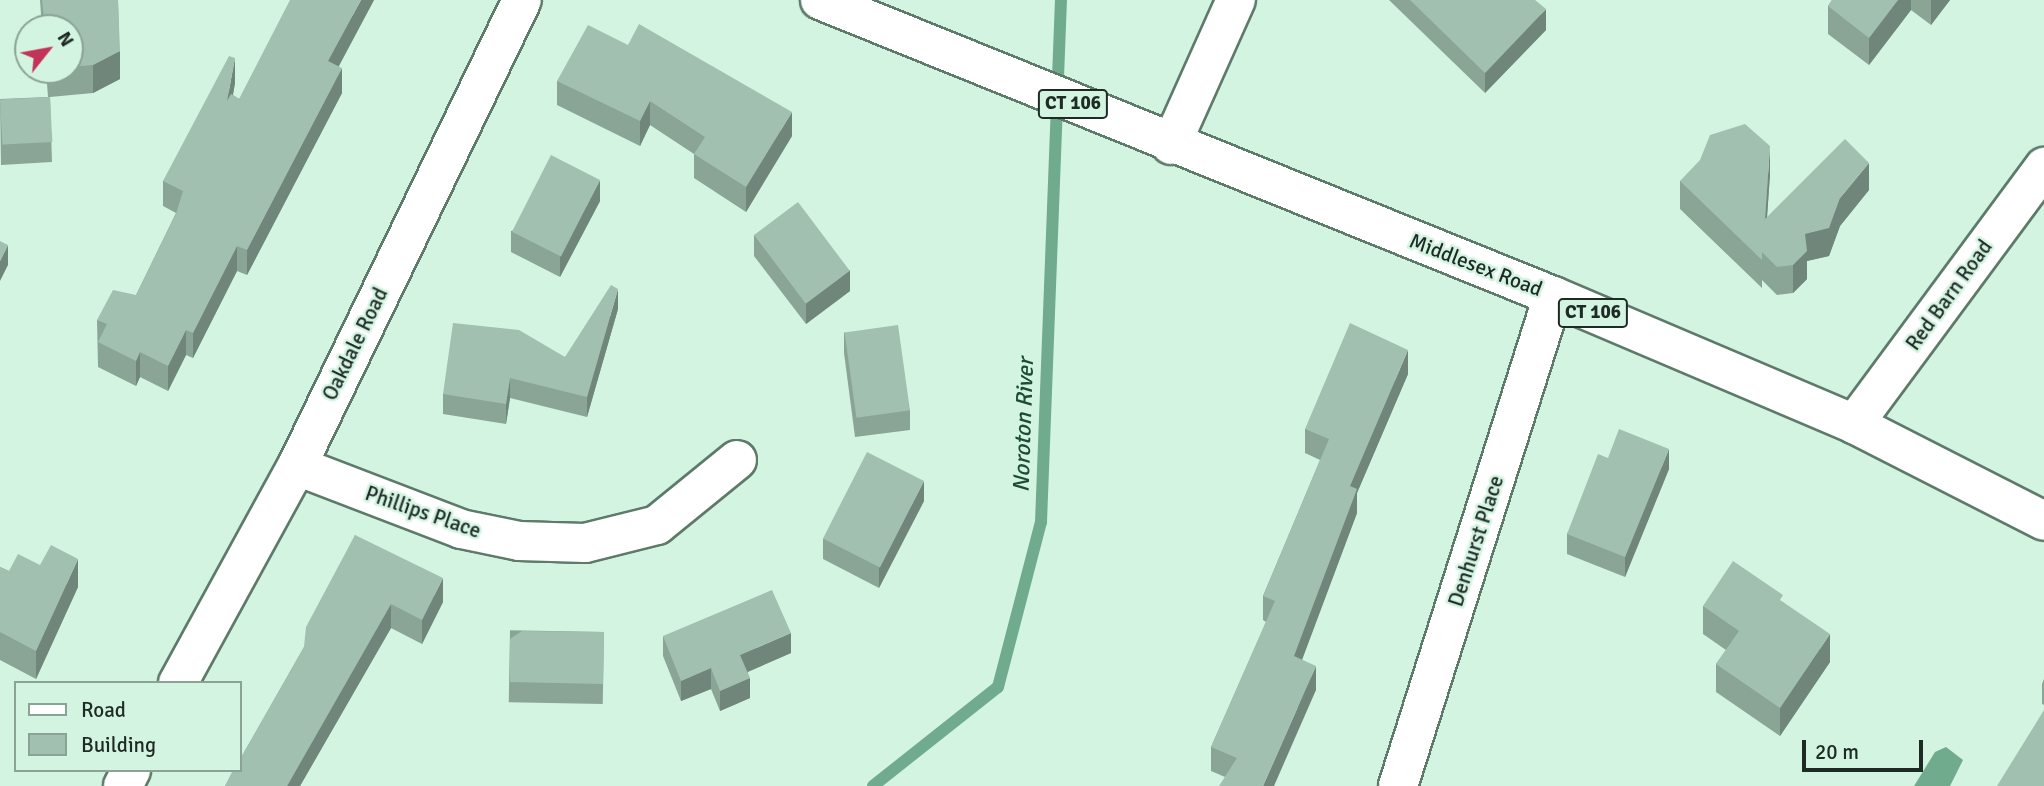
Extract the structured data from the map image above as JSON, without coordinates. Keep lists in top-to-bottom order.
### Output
{
  "streets": {
    "street": [
      "CT 106",
      "Middlesex Road",
      "Red Barn Road",
      "Oakdale Road",
      "Phillips Place",
      "Denhurst Place"
    ]
  },
  "crossings": [
    ["Middlesex Road", "Red Barn Road"],
    ["Middlesex Road", "Denhurst Place"],
    ["Oakdale Road", "Phillips Place"]
  ],
  "water": ["Noroton River"],
  "legend": ["Road", "Building"],
  "scale_bar": "20 m",
  "north": "top right"
}
